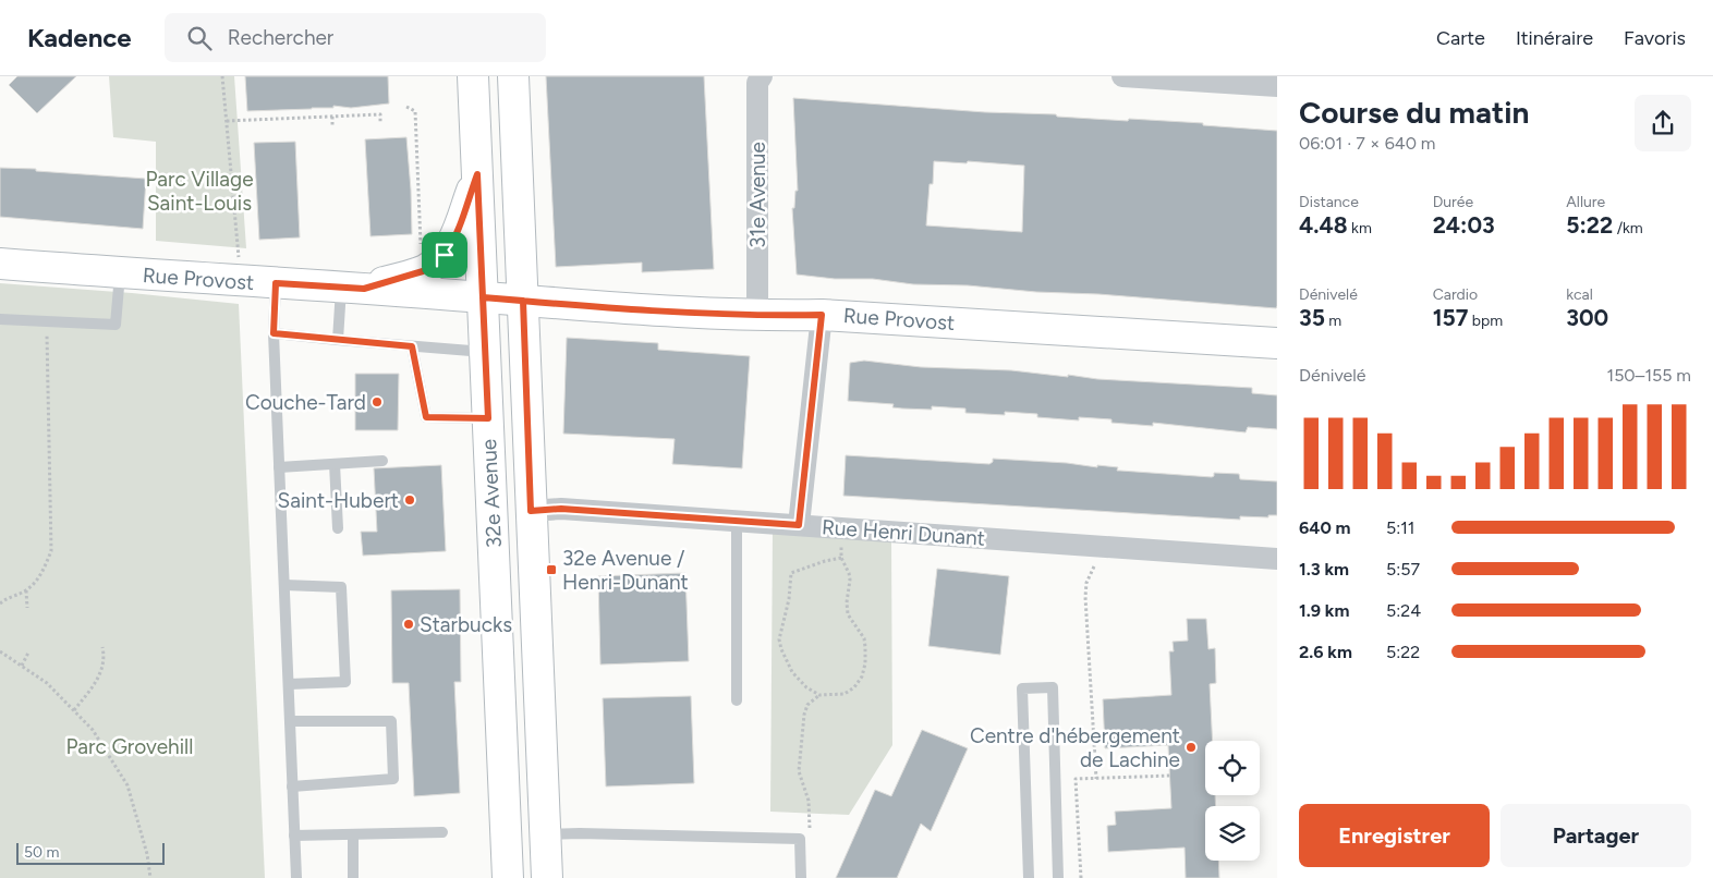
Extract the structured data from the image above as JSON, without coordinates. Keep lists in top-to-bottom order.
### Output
{
  "streets": {
    "main road": ["Rue Provost", "32e Avenue"],
    "street": ["31e Avenue", "Rue Henri Dunant"]
  },
  "crossings": [
    ["31e Avenue", "Rue Provost"],
    ["Rue Provost", "32e Avenue"],
    ["32e Avenue", "Rue Henri Dunant"]
  ],
  "parks": ["Parc Village Saint-Louis", "Parc Grovehill"],
  "places": {
    "other": [
      "Couche-Tard",
      "Saint-Hubert",
      "Starbucks",
      "Centre d'hébergement de Lachine"
    ],
    "transit": ["32e Avenue / Henri-Dunant"]
  },
  "scale_bar": "50 m",
  "page": {
    "header": "Kadence",
    "search": "Rechercher",
    "nav": ["Carte", "Itinéraire", "Favoris"],
    "heading": ["Course du matin", "06:01 · 7 × 640 m"],
    "stats": [
      ["Distance", "4.48 km"],
      ["Durée", "24:03"],
      ["Allure", "5:22 /km"],
      ["Dénivelé", "35 m"],
      ["Cardio", "157 bpm"],
      ["kcal", "300"]
    ],
    "chart": ["Dénivelé", "150–155 m"],
    "list": [
      {
        "name": "640 m",
        "note": "5:11"
      },
      {
        "name": "1.3 km",
        "note": "5:57"
      },
      {
        "name": "1.9 km",
        "note": "5:24"
      },
      {
        "name": "2.6 km",
        "note": "5:22"
      }
    ],
    "buttons": ["Enregistrer", "Partager"],
    "scale": "50 m"
  }
}
